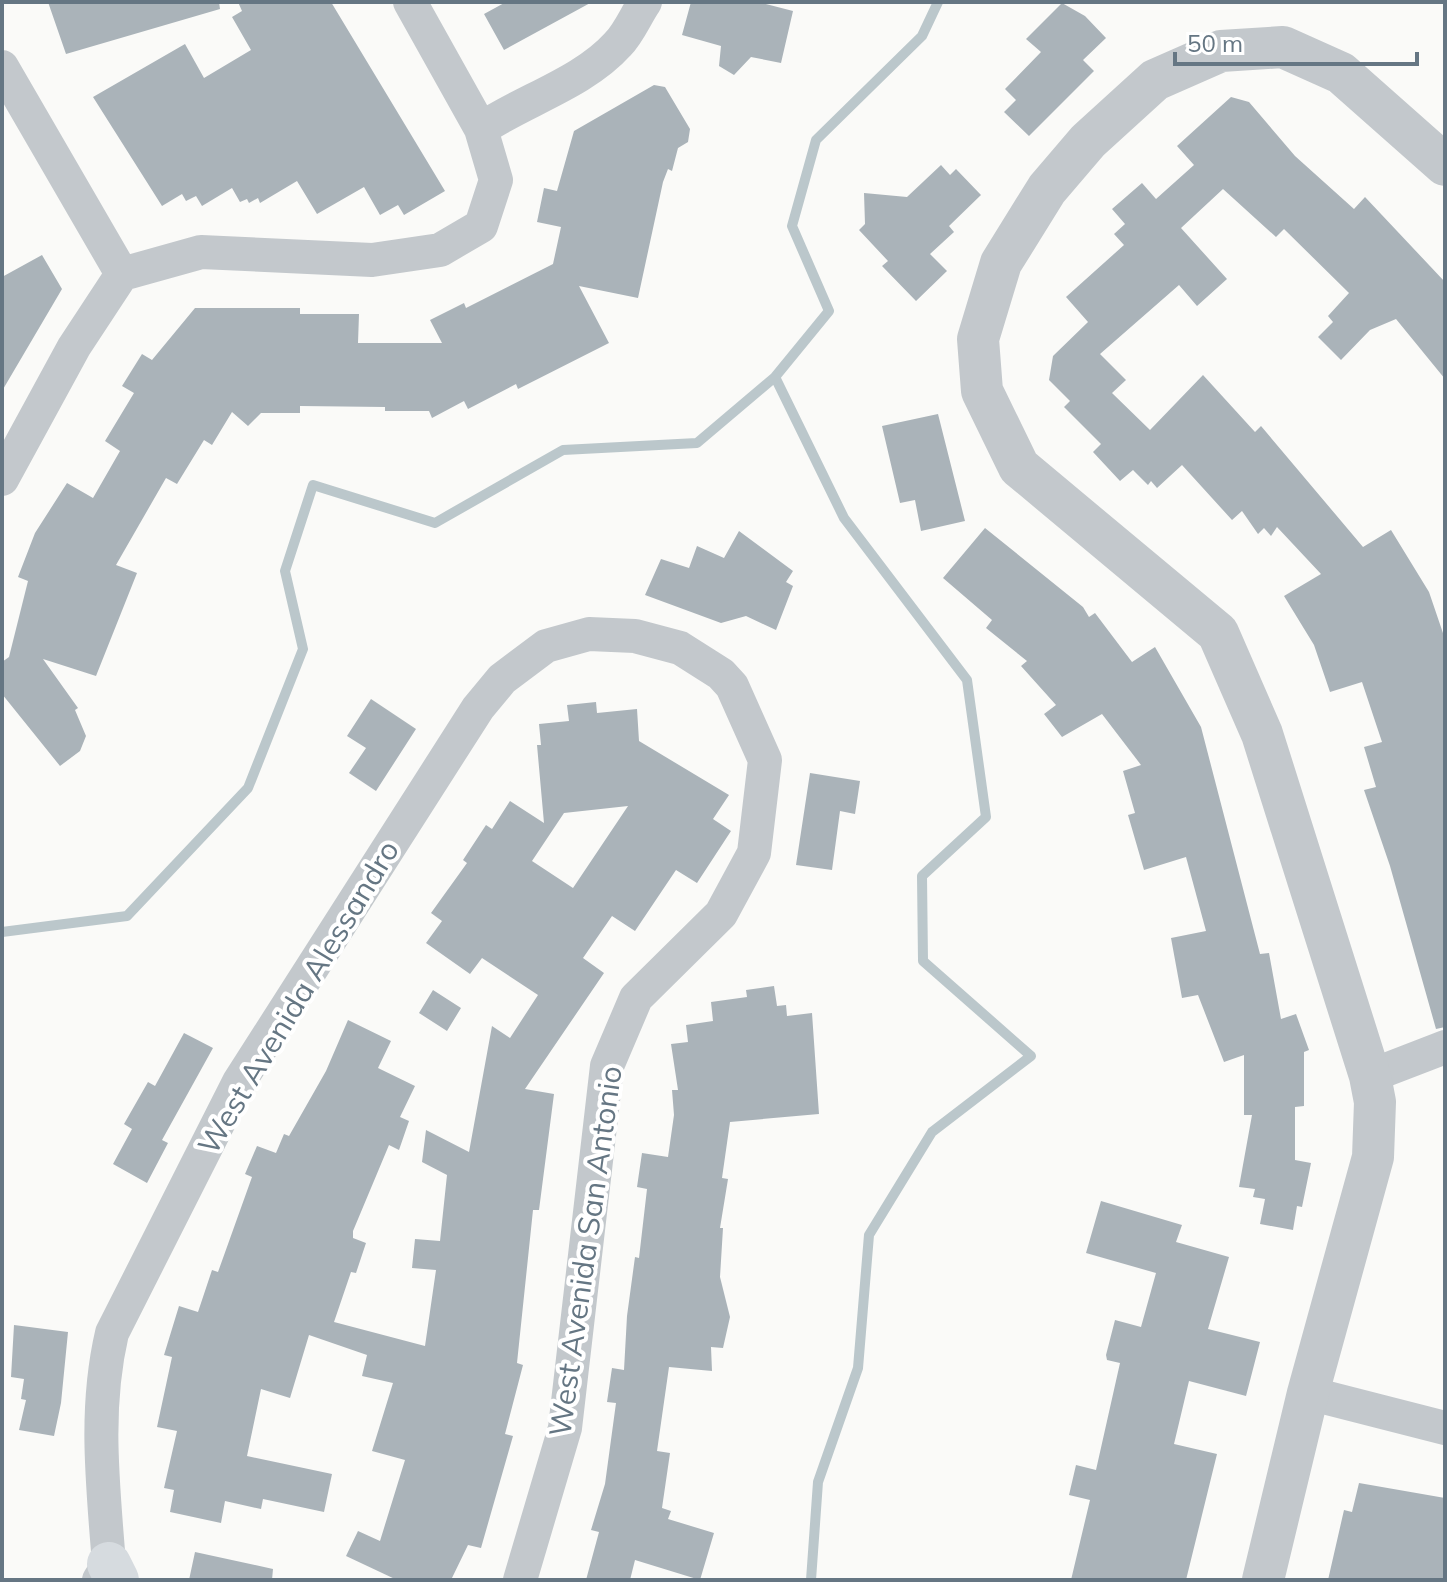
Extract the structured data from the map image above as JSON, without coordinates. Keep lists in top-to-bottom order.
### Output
{
  "streets": {
    "street": ["West Avenida Alessandro", "West Avenida San Antonio"]
  },
  "crossings": [
    ["West Avenida Alessandro", "West Avenida San Antonio"]
  ],
  "scale_bar": "50 m"
}
